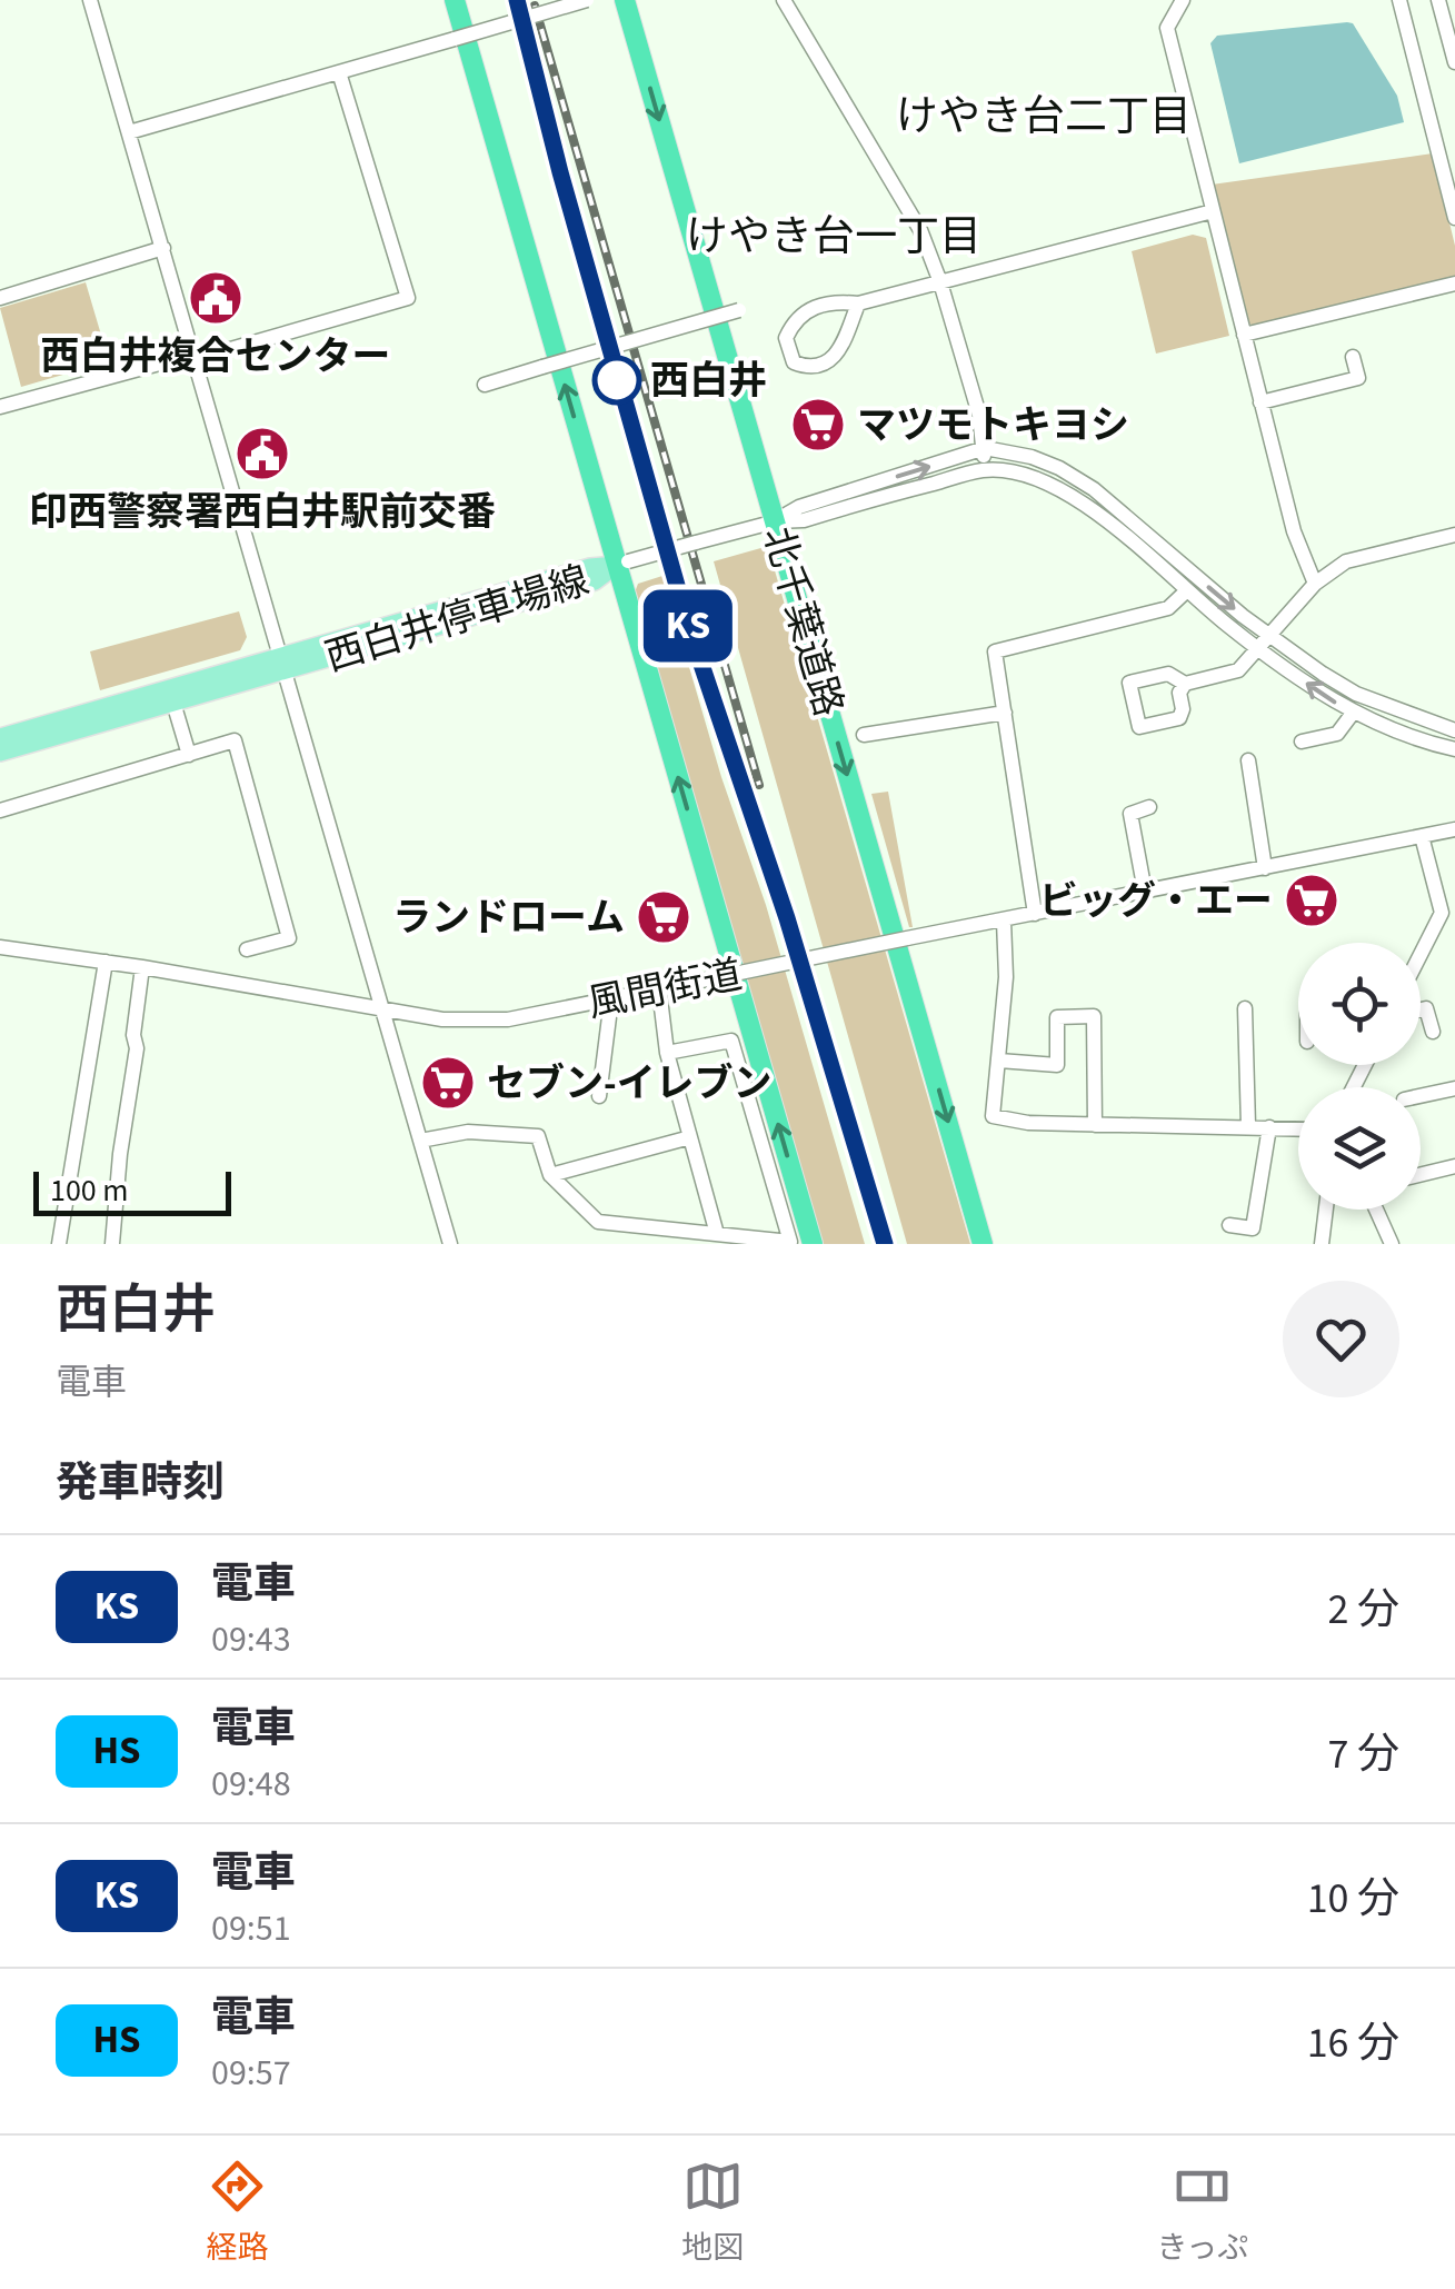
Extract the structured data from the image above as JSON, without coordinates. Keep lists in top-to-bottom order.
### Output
{
  "streets": {
    "highway": ["北千葉道路"],
    "main road": ["西白井停車場線"],
    "street": ["風間街道"]
  },
  "districts": ["けやき台二丁目", "けやき台一丁目"],
  "places": {
    "public building": ["西白井複合センター", "印西警察署西白井駅前交番"],
    "other": ["西白井"],
    "supermarket": [
      "マツモトキヨシ",
      "ビッグ・エー",
      "ランドローム",
      "セブン-イレブン"
    ]
  },
  "scale_bar": "100 m",
  "page": {
    "on_map": "KS",
    "scale": "100 m",
    "heading": [
      ["西白井", "電車"],
      "発車時刻"
    ],
    "list": [
      {
        "mark": "KS",
        "name": "電車",
        "note": "09:43",
        "value": "2 分"
      },
      {
        "mark": "HS",
        "name": "電車",
        "note": "09:48",
        "value": "7 分"
      },
      {
        "mark": "KS",
        "name": "電車",
        "note": "09:51",
        "value": "10 分"
      },
      {
        "mark": "HS",
        "name": "電車",
        "note": "09:57",
        "value": "16 分"
      }
    ],
    "tabs": ["経路", "地図", "きっぷ"]
  }
}
